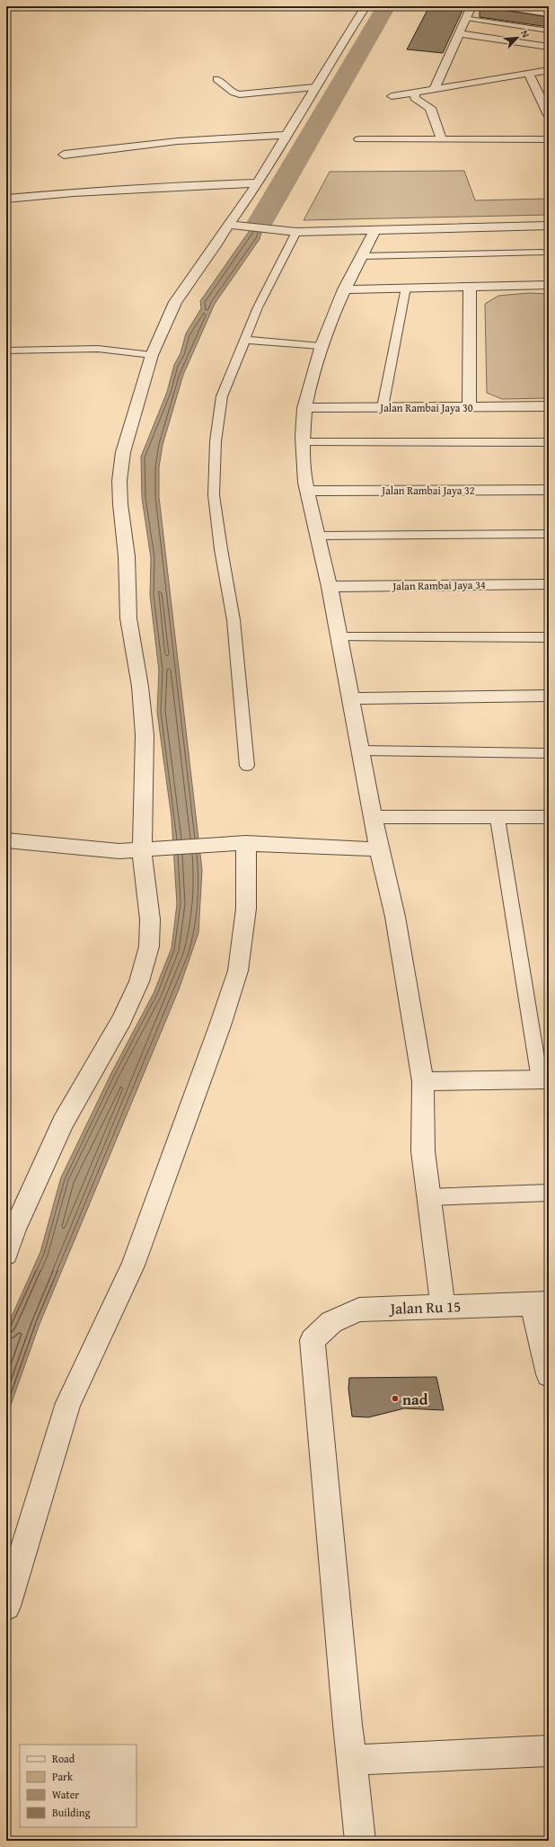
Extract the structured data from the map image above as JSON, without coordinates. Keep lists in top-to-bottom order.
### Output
{
  "streets": {
    "street": [
      "Jalan Rambai Jaya 30",
      "Jalan Rambai Jaya 32",
      "Jalan Rambai Jaya 34",
      "Jalan Ru 15"
    ]
  },
  "places": ["nad"],
  "legend": [
    "Road",
    "Park",
    "Water",
    "Building"
  ],
  "north": "top right"
}
